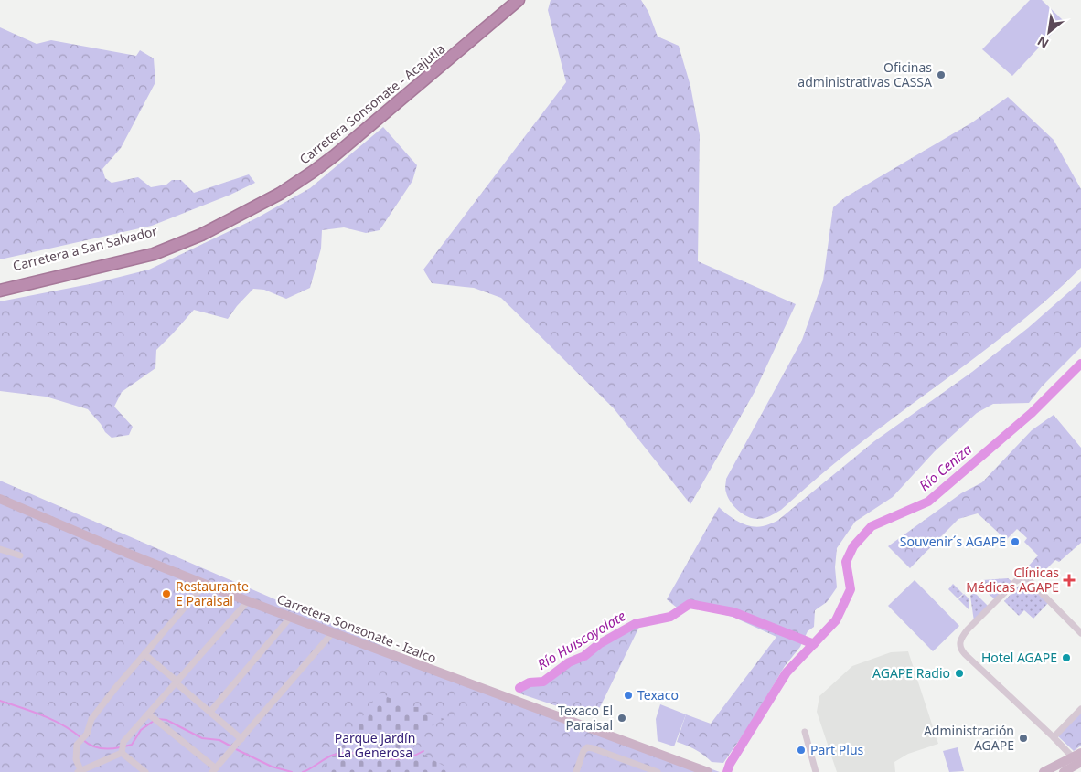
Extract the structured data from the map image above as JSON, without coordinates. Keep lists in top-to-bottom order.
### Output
{
  "streets": {
    "highway": ["Carretera Sonsonate - Acajutla", "Carretera a San Salvador"],
    "main road": ["Carretera Sonsonate - Izalco"]
  },
  "water": ["Río Ceniza", "Río Huiscoyolate"],
  "parks": ["Parque Jardín La Generosa"],
  "places": {
    "other": [
      "Oficinas administrativas CASSA",
      "Souvenir´s AGAPE",
      "Restaurante E Paraisal",
      "Hotel AGAPE",
      "AGAPE Radio",
      "Texaco",
      "Texaco El Paraisal",
      "Administración AGAPE",
      "Part Plus"
    ],
    "health": ["Clínicas Médicas AGAPE"]
  },
  "north": "bottom left"
}
